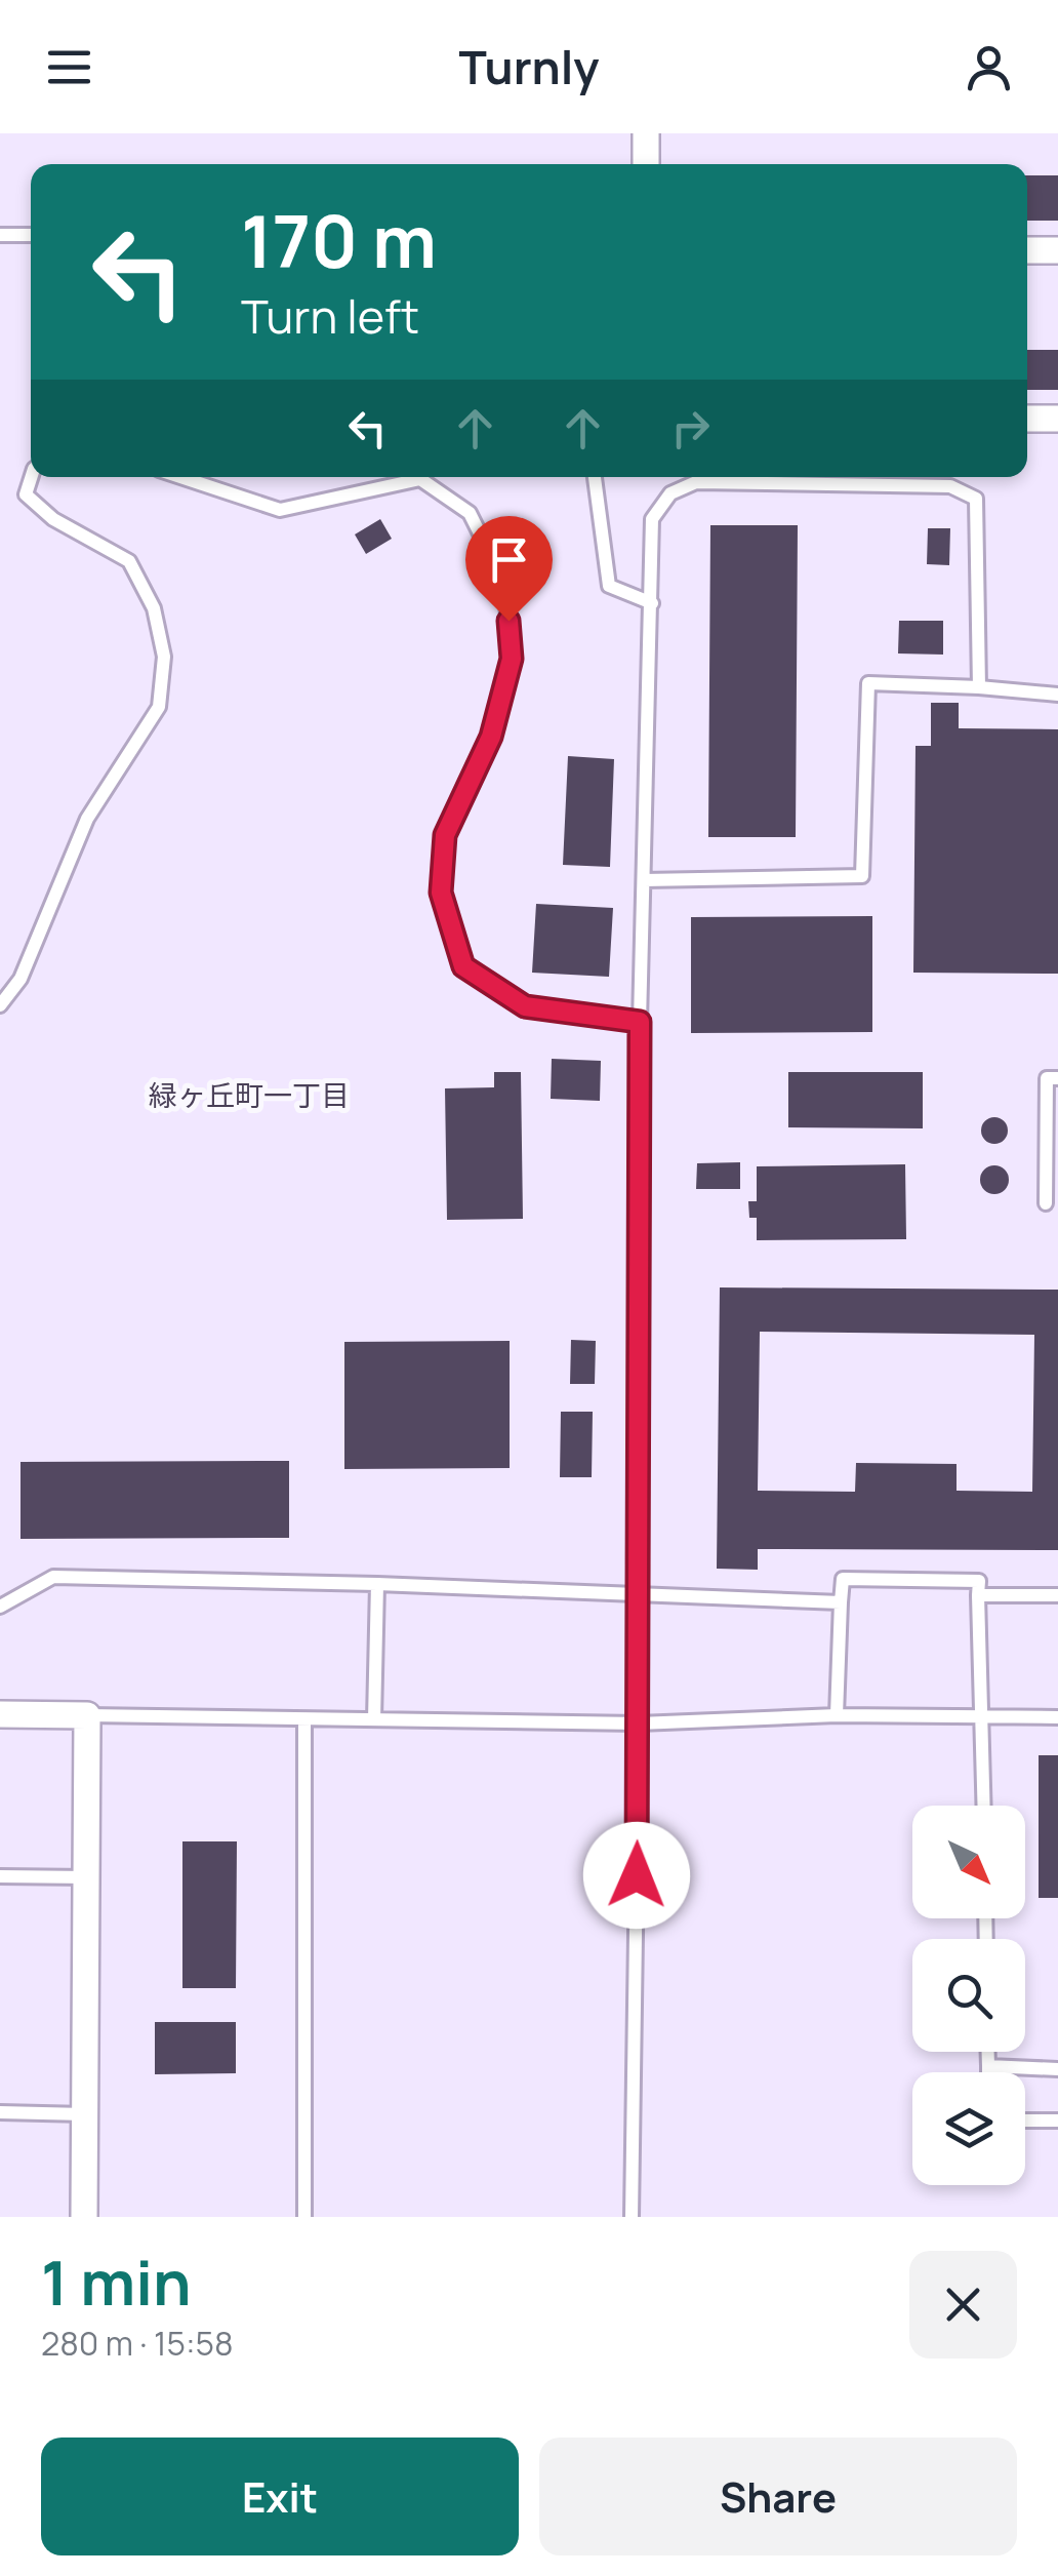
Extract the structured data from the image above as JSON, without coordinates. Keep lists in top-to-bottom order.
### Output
{
  "districts": ["緑ヶ丘町一丁目"],
  "north": "bottom right",
  "page": {
    "header": "Turnly",
    "turn": ["170 m", "Turn left"],
    "heading": ["1 min", "280 m · 15:58"],
    "buttons": ["Exit", "Share"]
  }
}
